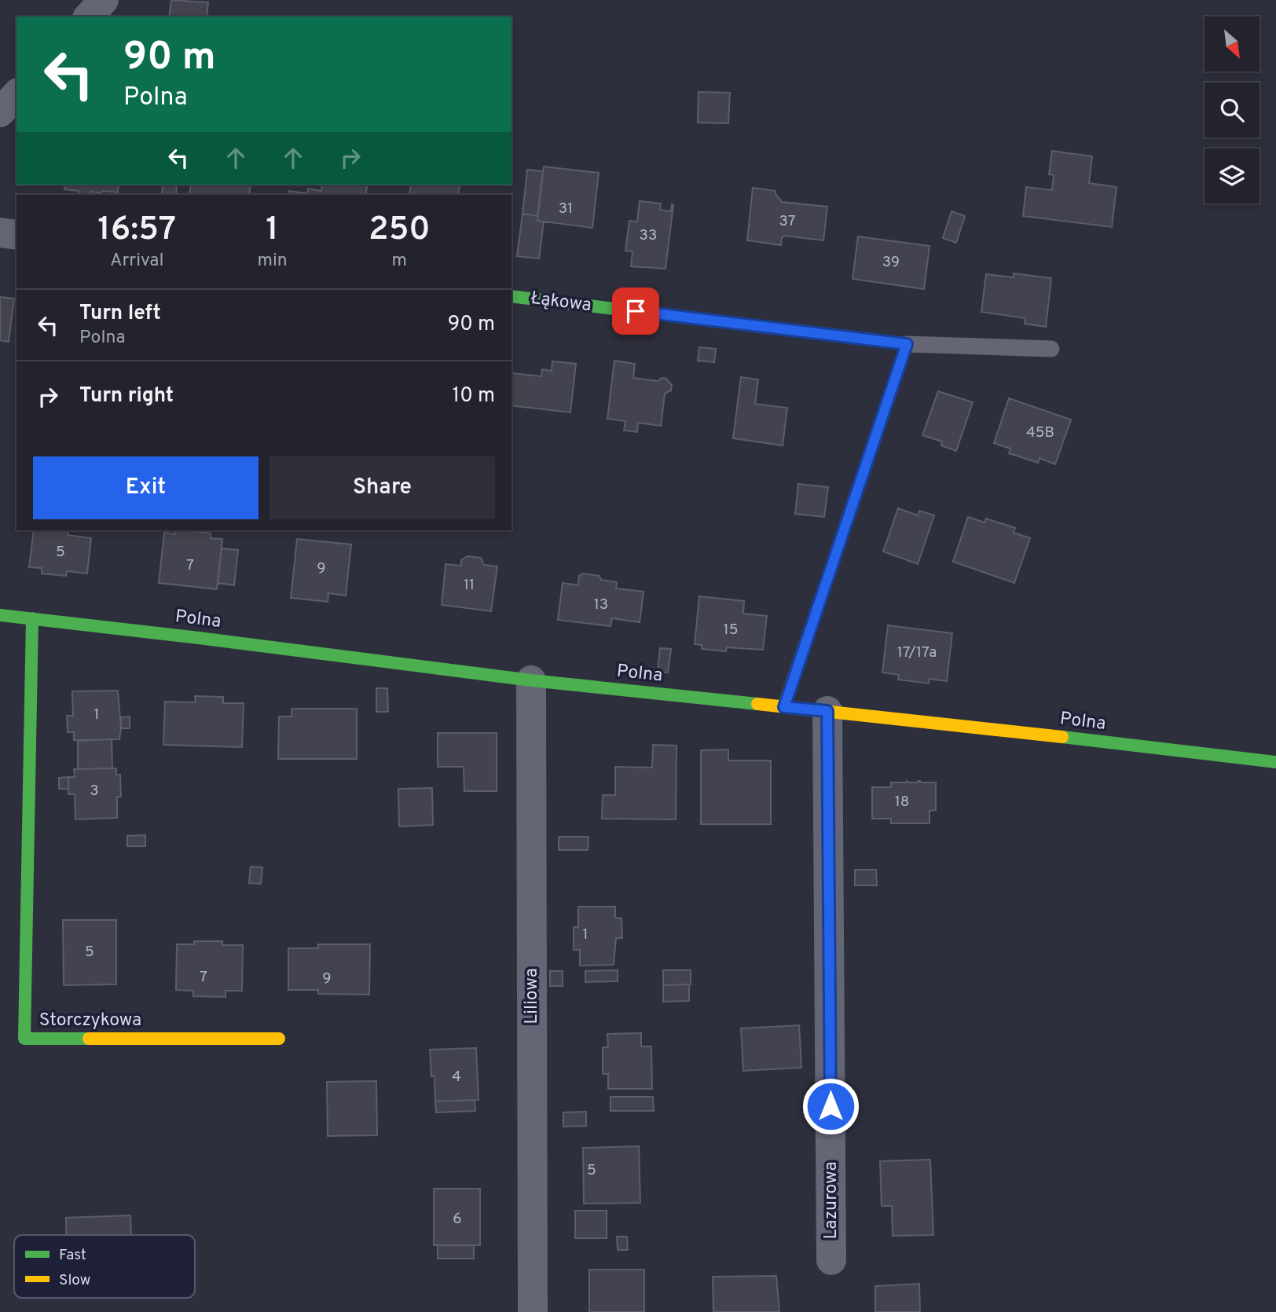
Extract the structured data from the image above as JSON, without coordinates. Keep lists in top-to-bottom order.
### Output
{
  "streets": {
    "street": [
      "Łąkowa",
      "Polna",
      "Liliowa",
      "Storczykowa",
      "Lazurowa"
    ]
  },
  "crossings": [
    ["Polna", "Liliowa"],
    ["Polna", "Storczykowa"],
    ["Polna", "Lazurowa"]
  ],
  "house_numbers": [
    "31",
    "37",
    "33",
    "39",
    "45B",
    "5",
    "7",
    "9",
    "11",
    "13",
    "15",
    "17/17a",
    "1",
    "3",
    "18",
    "1",
    "5",
    "7",
    "9",
    "4",
    "5",
    "6"
  ],
  "legend": ["Fast", "Slow"],
  "north": "bottom right",
  "page": {
    "turn": ["90 m", "Polna"],
    "eta": [
      "16:57",
      "Arrival",
      "1",
      "min",
      "250",
      "m"
    ],
    "list": [
      {
        "name": "Turn left",
        "note": "Polna",
        "value": "90 m"
      },
      {
        "name": "Turn right",
        "value": "10 m"
      }
    ],
    "buttons": ["Exit", "Share"]
  }
}
